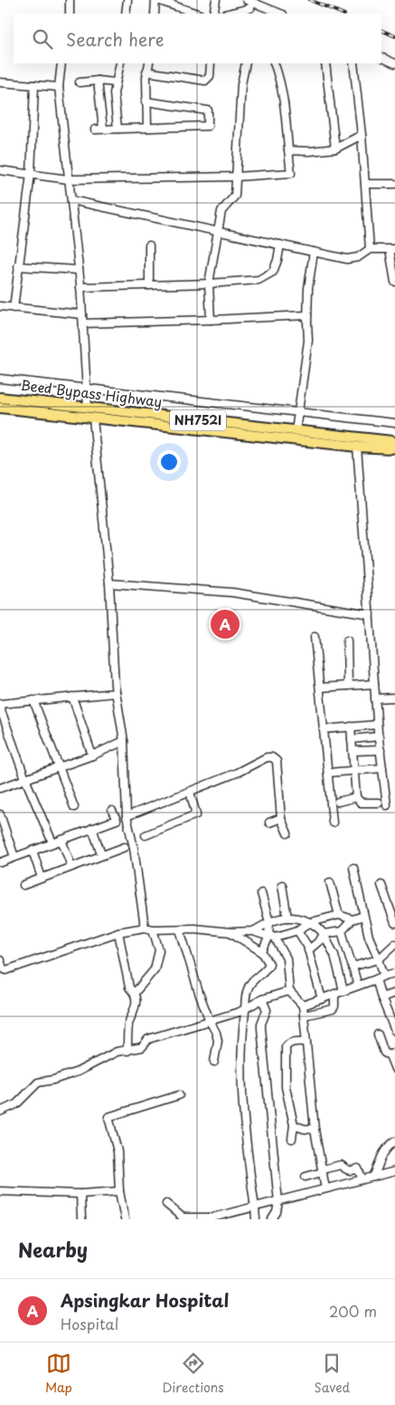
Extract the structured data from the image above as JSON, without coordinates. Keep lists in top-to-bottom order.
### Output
{
  "streets": {
    "highway": ["Beed Bypass Highway", "NH752I"]
  },
  "page": {
    "search": "Search here",
    "pins": "A",
    "heading": "Nearby",
    "list": [
      {
        "mark": "A",
        "name": "Apsingkar Hospital",
        "note": "Hospital",
        "value": "200 m"
      }
    ],
    "nav": ["Map", "Directions", "Saved"]
  }
}
